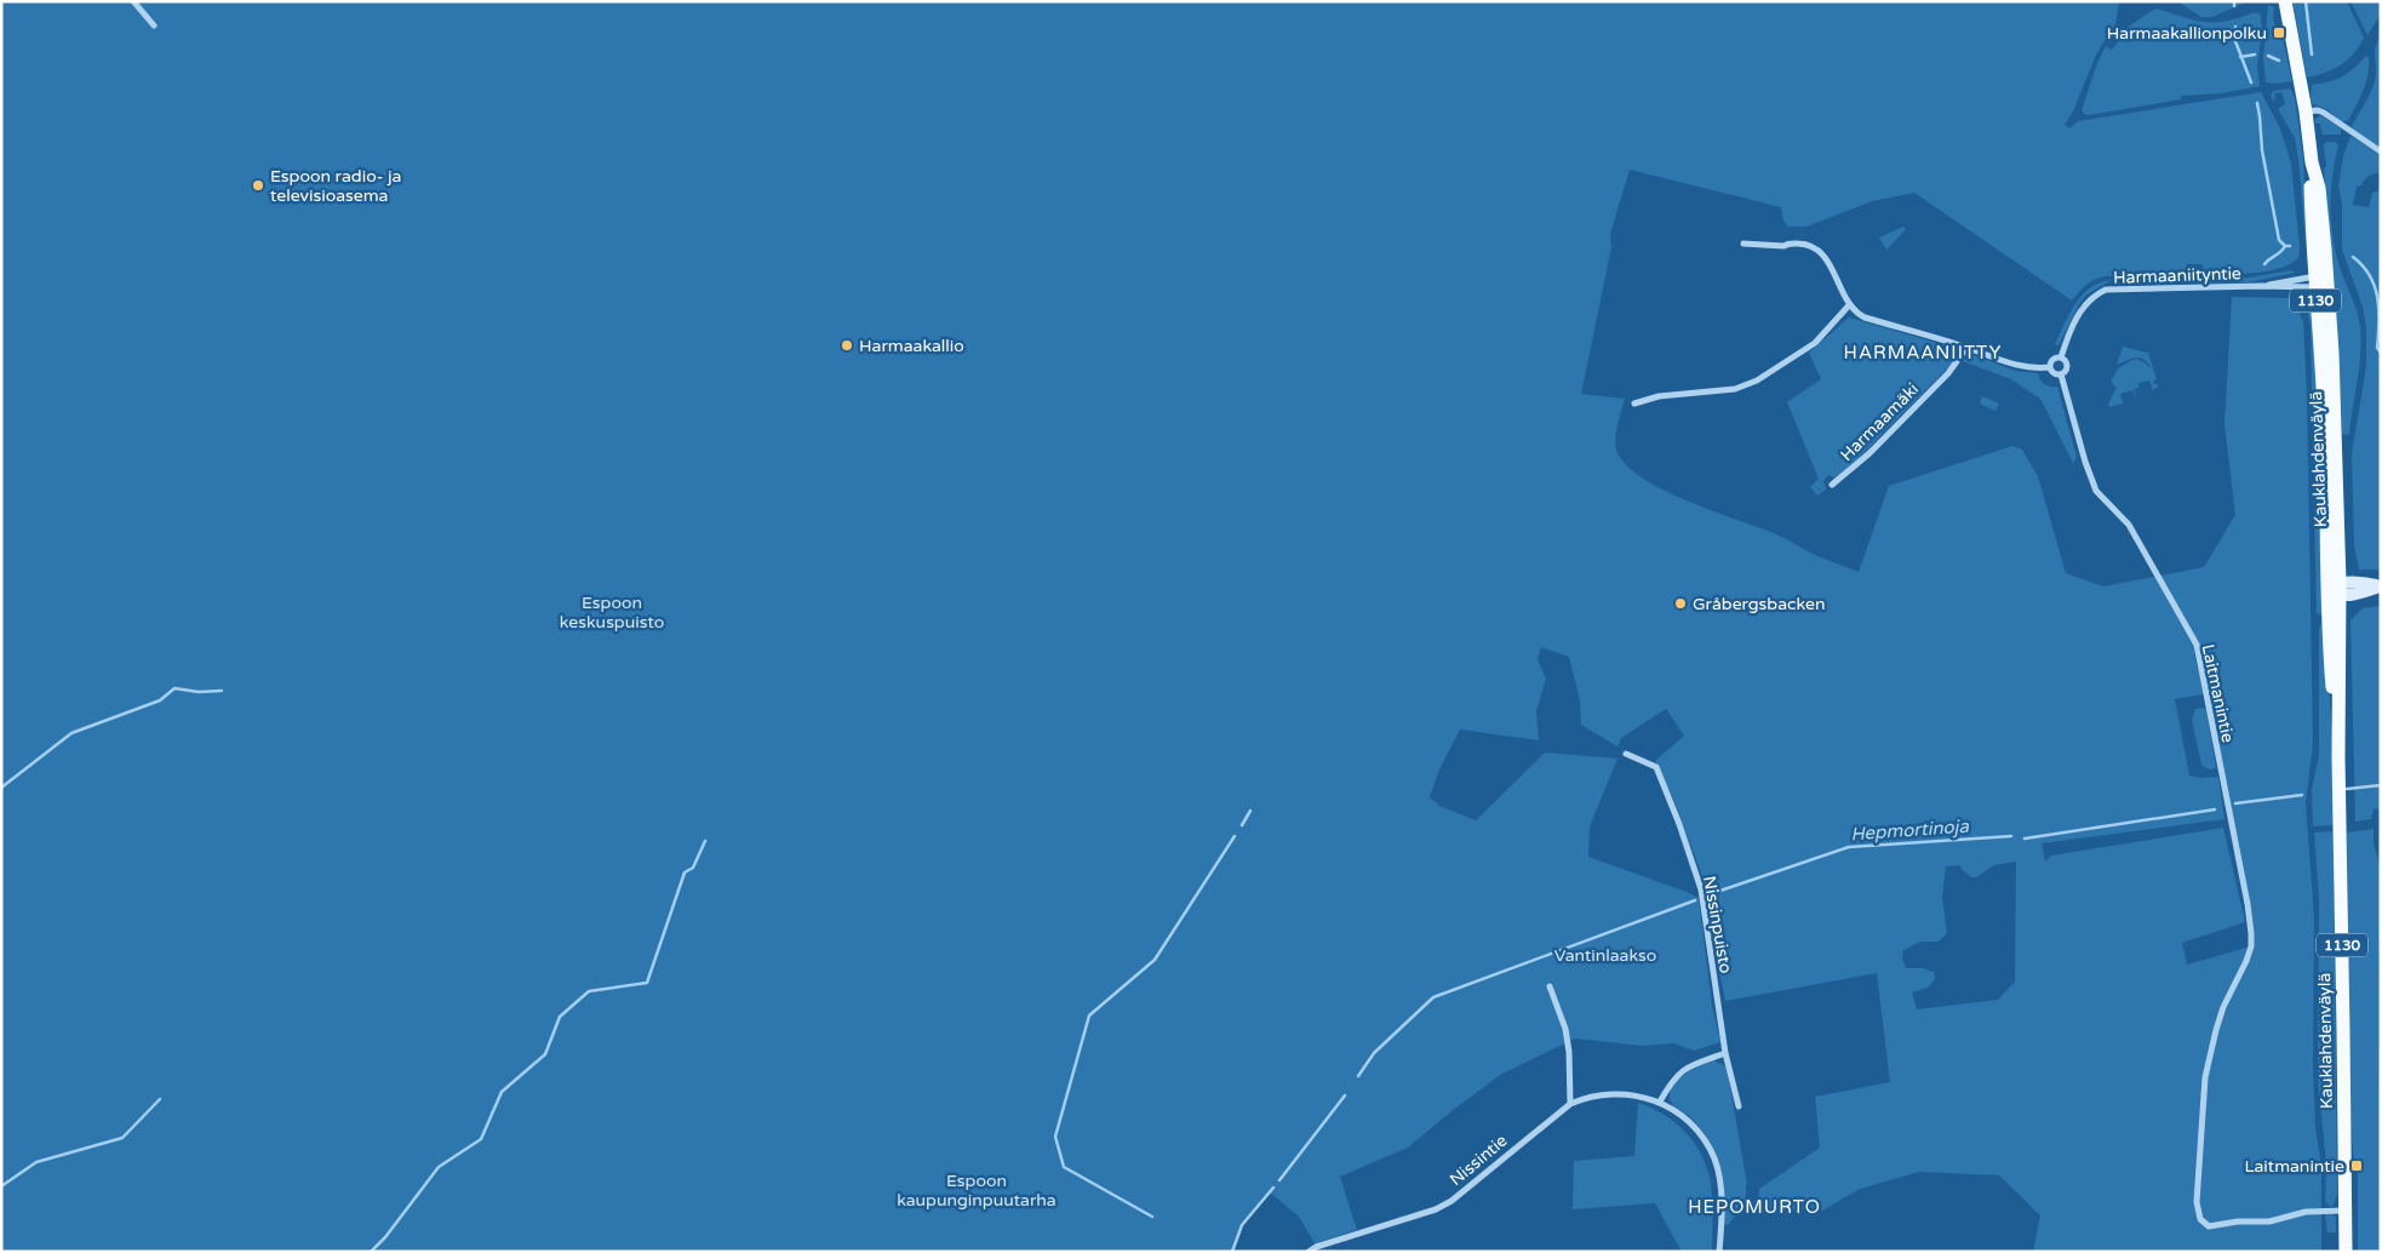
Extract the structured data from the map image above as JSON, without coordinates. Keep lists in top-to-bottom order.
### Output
{
  "streets": {
    "main road": ["1130", "Kauklahdenväylä"],
    "street": [
      "Harmaaniityntie",
      "Harmaamäki",
      "Laitmanintie",
      "Nissinpuisto",
      "Nissintie"
    ]
  },
  "crossings": [
    ["Harmaaniityntie", "Kauklahdenväylä"],
    ["Harmaaniityntie", "Laitmanintie"],
    ["Kauklahdenväylä", "Laitmanintie"]
  ],
  "districts": ["HARMAANIITTY", "HEPOMURTO"],
  "water": ["Hepmortinoja"],
  "parks": ["Espoon keskuspuisto", "Vantinlaakso", "Espoon kaupunginpuutarha"],
  "places": {
    "transit": ["Harmaakallionpolku", "Laitmanintie"],
    "other": ["Espoon radio- ja televisioasema", "Harmaakallio", "Gråbergsbacken"]
  }
}
